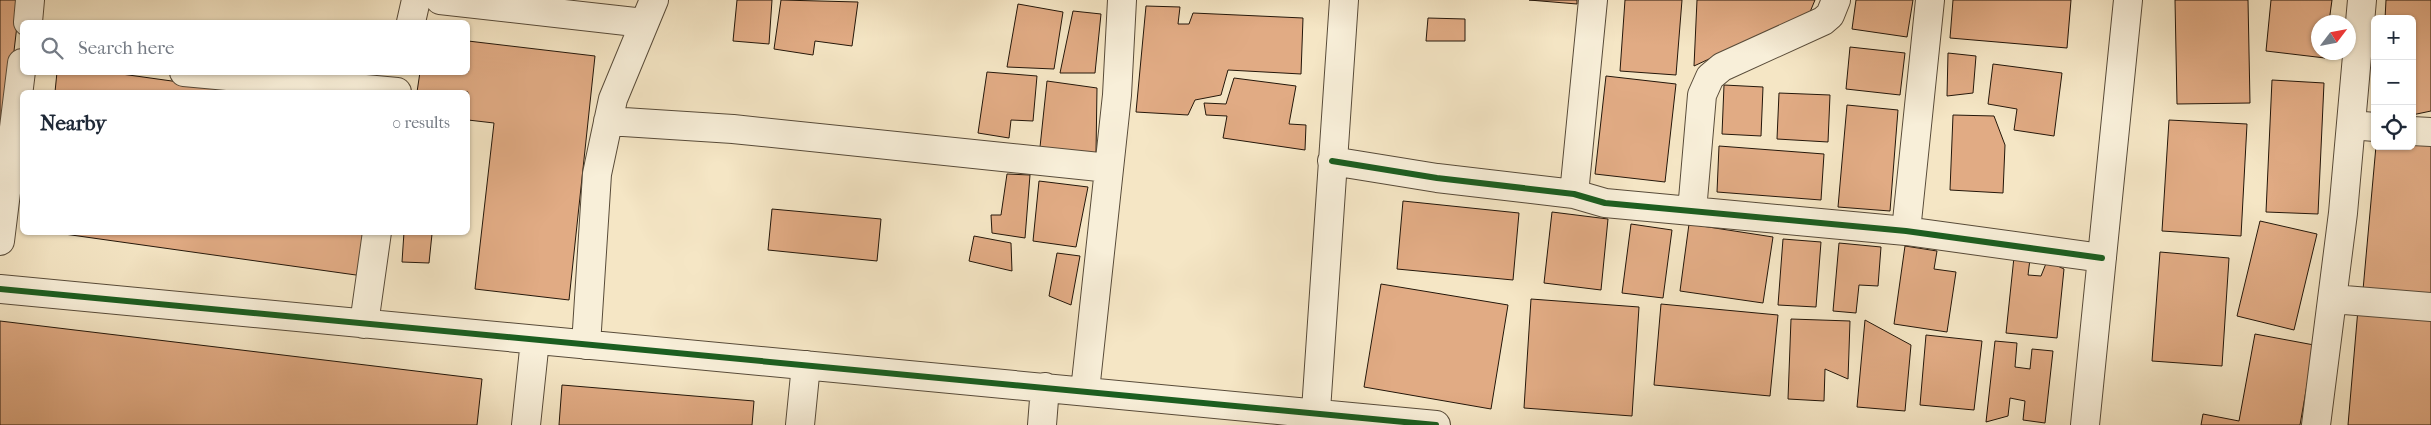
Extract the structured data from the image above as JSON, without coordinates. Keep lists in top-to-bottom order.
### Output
{
  "north": "top right",
  "page": {
    "map_buttons": ["+", "−"],
    "search": "Search here",
    "heading": ["Nearby", "0 results"]
  }
}
